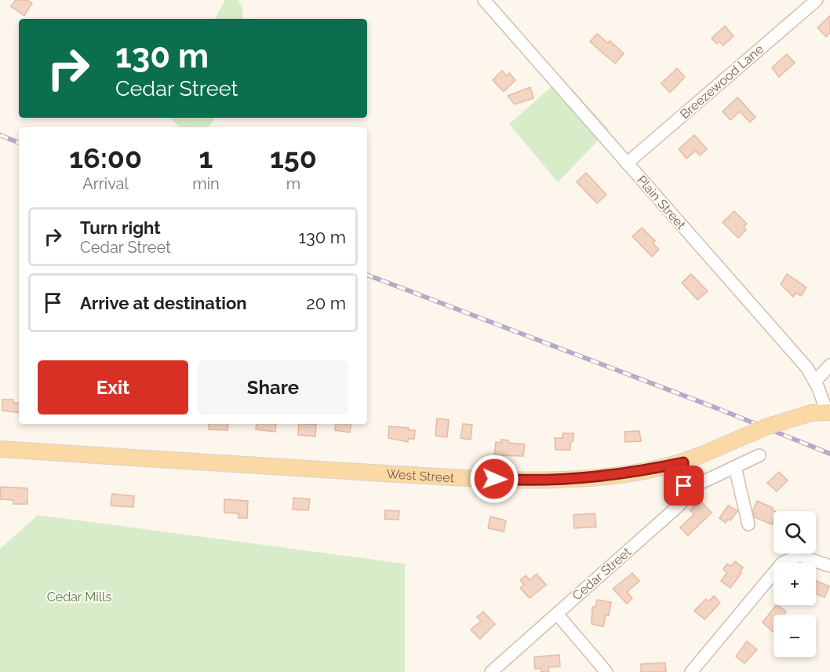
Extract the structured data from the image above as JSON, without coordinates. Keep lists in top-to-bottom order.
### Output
{
  "streets": {
    "main road": ["West Street"],
    "street": ["Breezewood Lane", "Plain Street", "Cedar Street"]
  },
  "crossings": [
    ["Breezewood Lane", "Plain Street"],
    ["Plain Street", "West Street"],
    ["West Street", "Cedar Street"]
  ],
  "parks": ["Cedar Mills"],
  "page": {
    "turn": ["130 m", "Cedar Street"],
    "eta": [
      "16:00",
      "Arrival",
      "1",
      "min",
      "150",
      "m"
    ],
    "list": [
      {
        "name": "Turn right",
        "note": "Cedar Street",
        "value": "130 m"
      },
      {
        "name": "Arrive at destination",
        "value": "20 m"
      }
    ],
    "buttons": ["Exit", "Share"],
    "map_buttons": ["+", "−"]
  }
}
